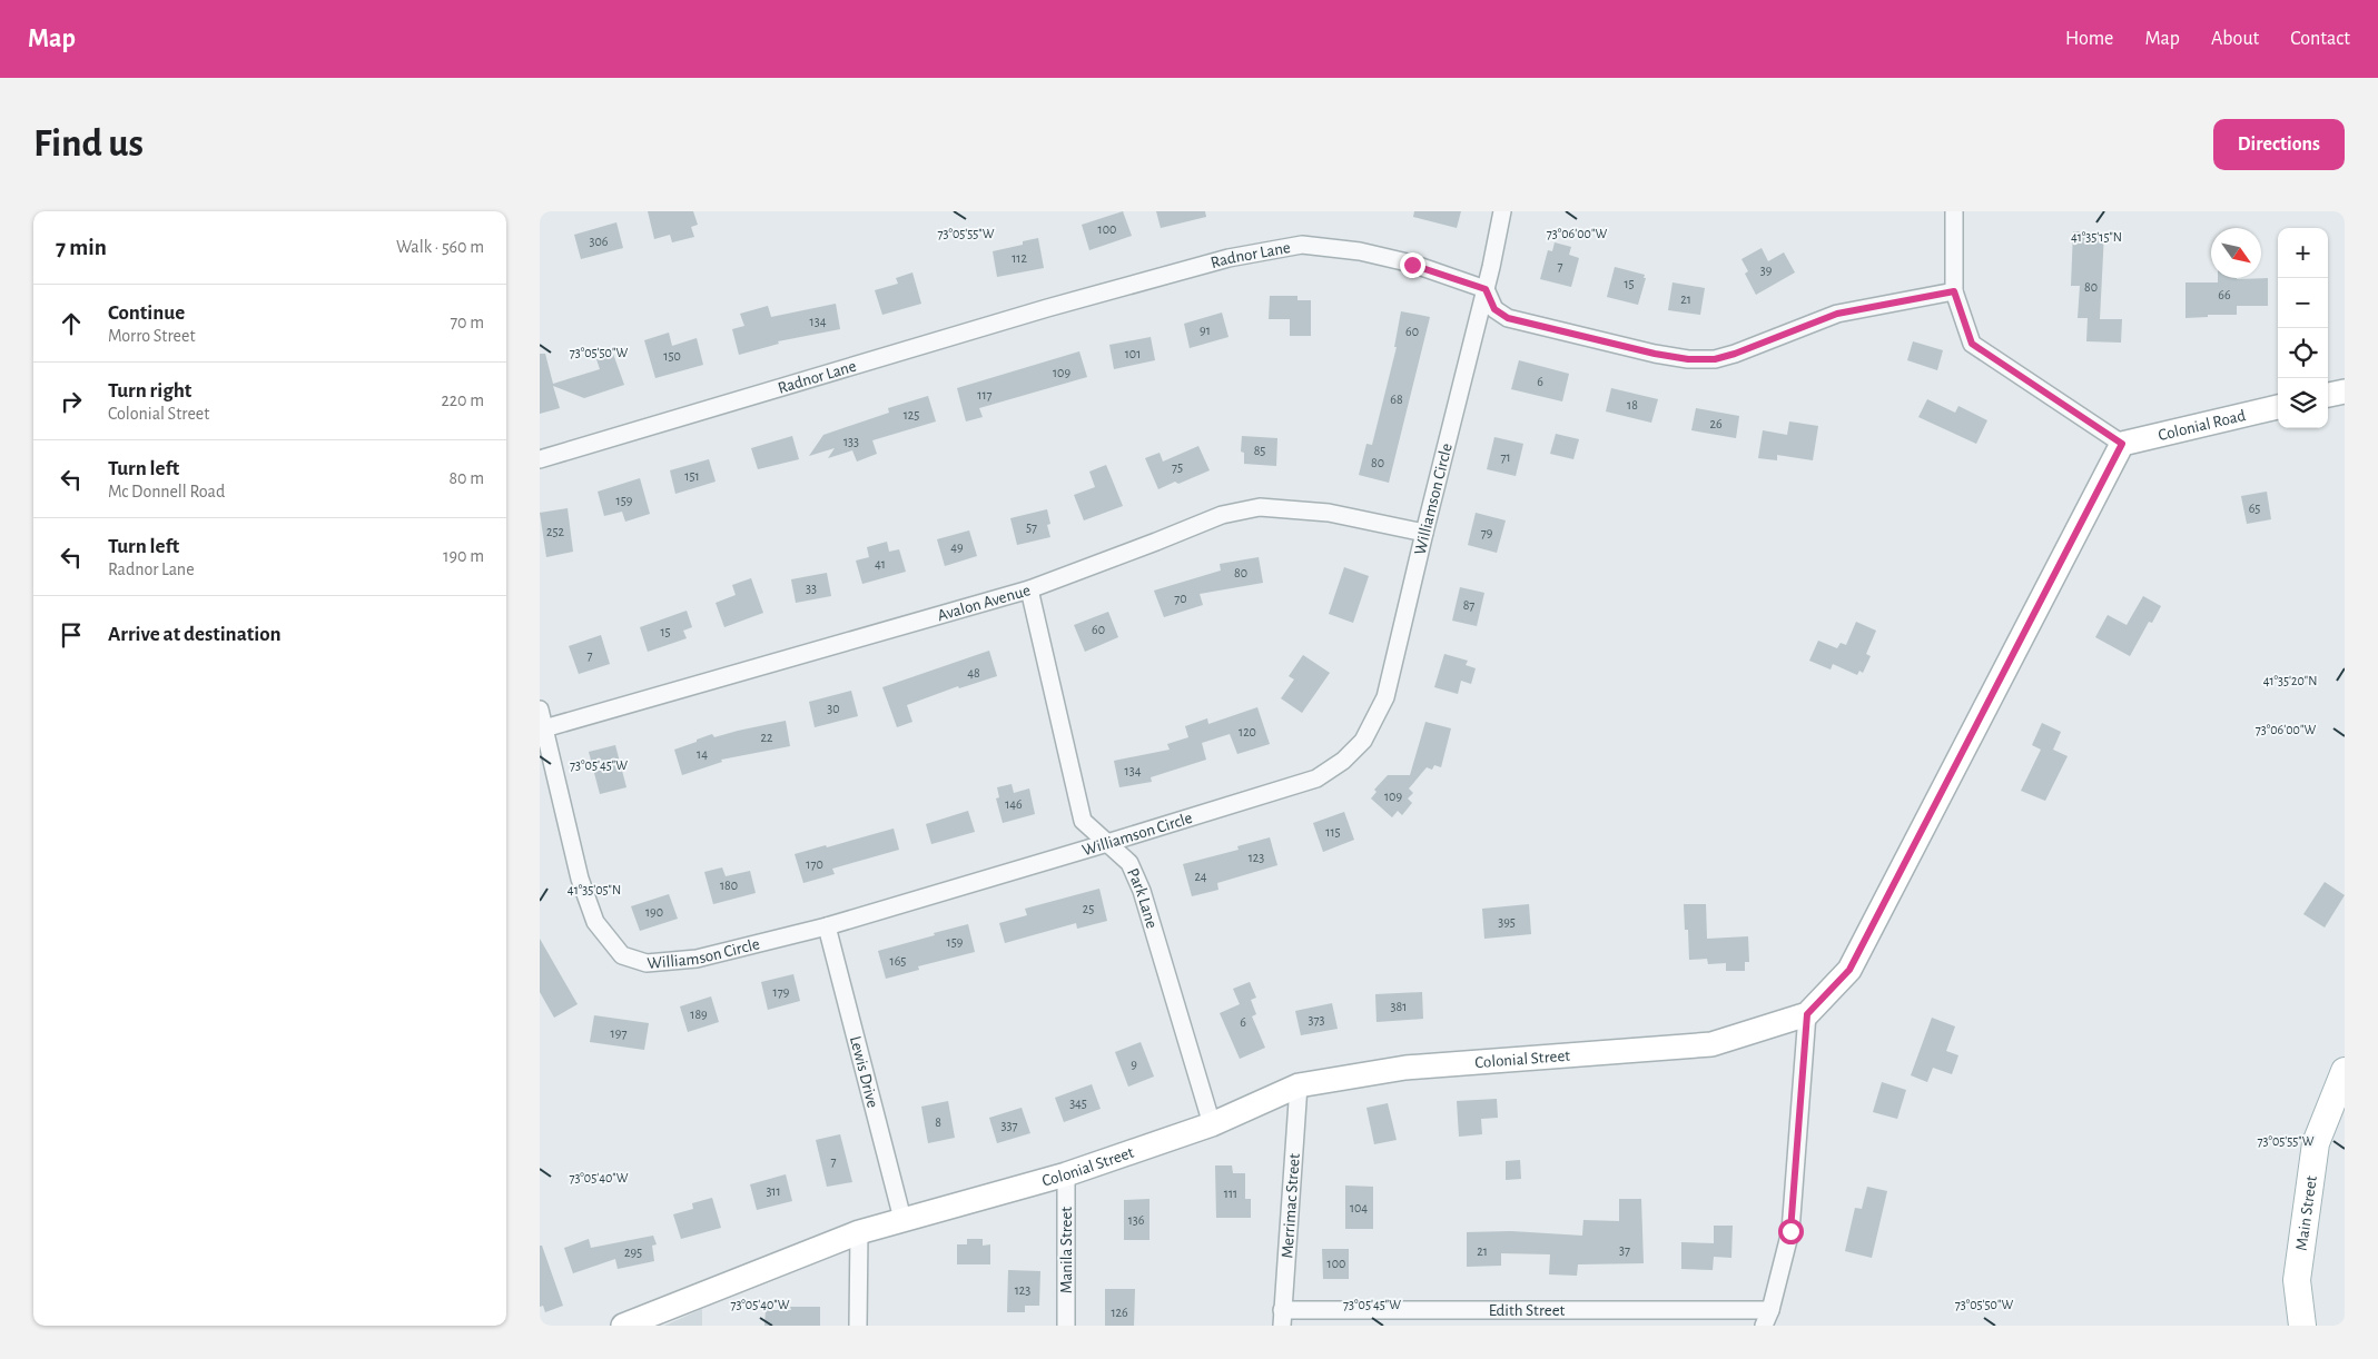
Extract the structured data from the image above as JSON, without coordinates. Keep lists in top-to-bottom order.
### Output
{
  "streets": {
    "main road": ["Main Street"],
    "street": [
      "Radnor Lane",
      "Colonial Road",
      "Williamson Circle",
      "Avalon Avenue",
      "Park Lane",
      "Colonial Street",
      "Lewis Drive",
      "Merrimac Street",
      "Manila Street",
      "Edith Street"
    ]
  },
  "crossings": [
    ["Radnor Lane", "Williamson Circle"],
    ["Colonial Road", "Colonial Street"],
    ["Williamson Circle", "Avalon Avenue"],
    ["Williamson Circle", "Park Lane"],
    ["Williamson Circle", "Lewis Drive"],
    ["Avalon Avenue", "Park Lane"],
    ["Park Lane", "Colonial Street"],
    ["Colonial Street", "Lewis Drive"],
    ["Colonial Street", "Merrimac Street"],
    ["Colonial Street", "Manila Street"],
    ["Merrimac Street", "Edith Street"]
  ],
  "house_numbers": [
    "100",
    "306",
    "112",
    "7",
    "39",
    "15",
    "80",
    "66",
    "21",
    "134",
    "91",
    "60",
    "101",
    "150",
    "109",
    "6",
    "117",
    "68",
    "18",
    "125",
    "26",
    "133",
    "85",
    "71",
    "80",
    "75",
    "151",
    "159",
    "65",
    "57",
    "252",
    "79",
    "49",
    "41",
    "80",
    "33",
    "70",
    "87",
    "60",
    "15",
    "7",
    "48",
    "30",
    "120",
    "22",
    "14",
    "134",
    "109",
    "146",
    "115",
    "123",
    "170",
    "24",
    "180",
    "25",
    "190",
    "395",
    "159",
    "165",
    "179",
    "381",
    "189",
    "373",
    "6",
    "197",
    "9",
    "345",
    "8",
    "337",
    "7",
    "311",
    "111",
    "104",
    "136",
    "37",
    "21",
    "295",
    "100",
    "123",
    "126"
  ],
  "north": "bottom right",
  "page": {
    "header": "Map",
    "nav": [
      "Home",
      "Map",
      "About",
      "Contact"
    ],
    "buttons": "Directions",
    "title": "Find us",
    "heading": ["7 min", "Walk · 560 m"],
    "map_buttons": ["+", "−"],
    "list": [
      ["Continue", "Morro Street", "70 m"],
      ["Turn right", "Colonial Street", "220 m"],
      ["Turn left", "Mc Donnell Road", "80 m"],
      ["Turn left", "Radnor Lane", "190 m"],
      "Arrive at destination"
    ]
  },
  "coordinates": [
    "73°06'00\"W",
    "73°05'55\"W",
    "41°35'15\"N",
    "73°05'50\"W",
    "41°35'20\"N",
    "73°05'45\"W",
    "41°35'05\"N",
    "73°05'40\"W"
  ]
}
